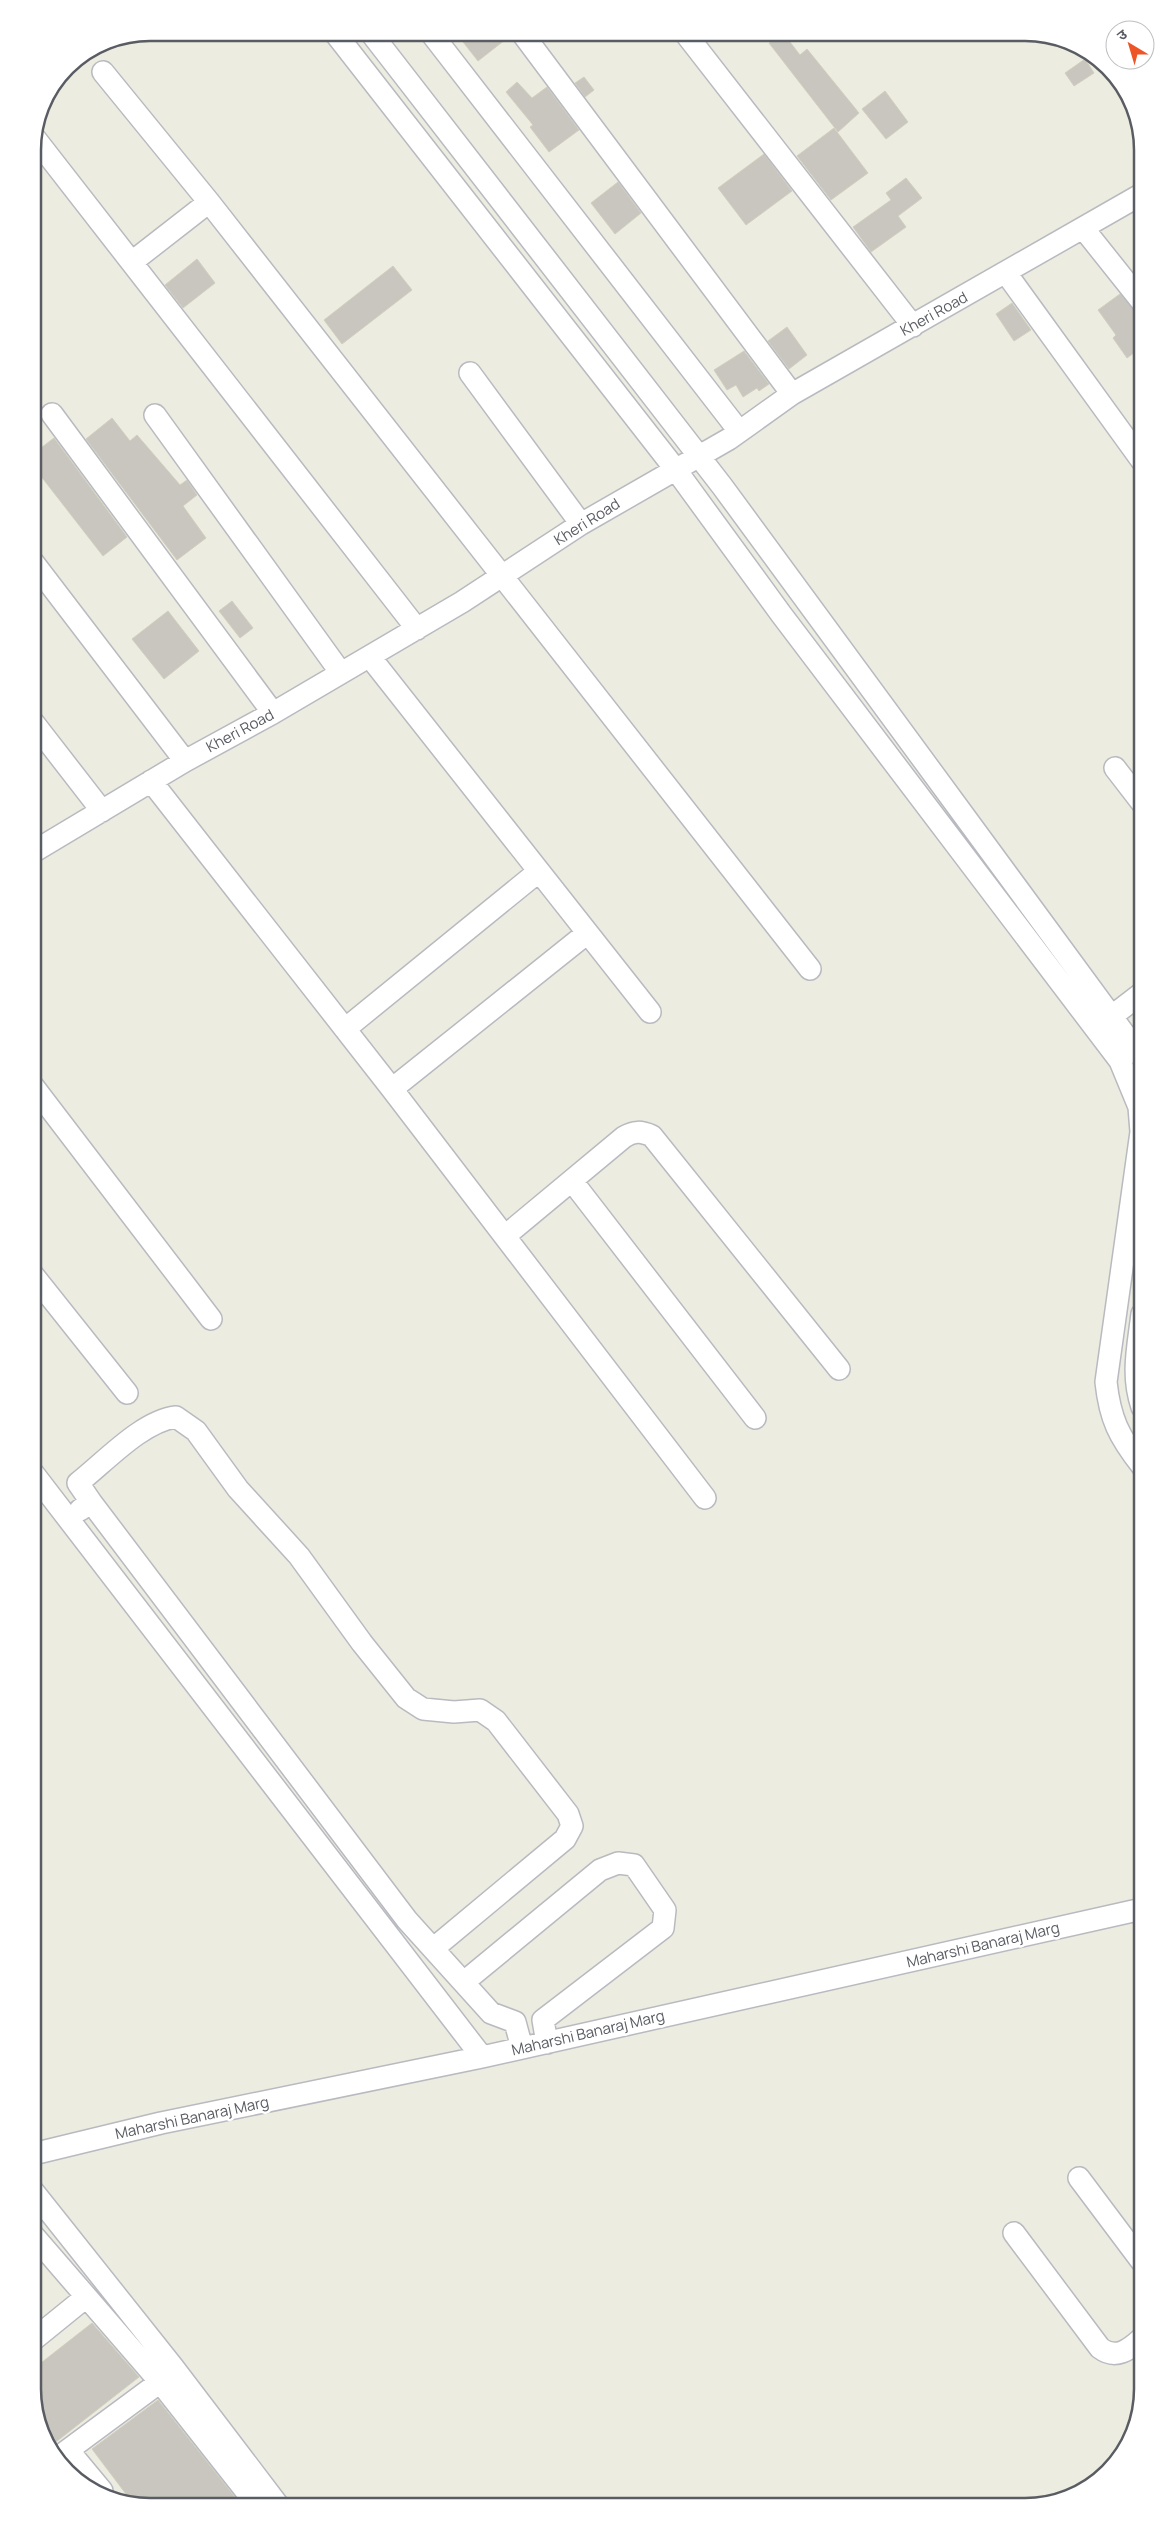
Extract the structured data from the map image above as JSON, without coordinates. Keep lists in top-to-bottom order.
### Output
{
  "streets": {
    "street": ["Kheri Road", "Maharshi Banaraj Marg"]
  },
  "north": "top left"
}
